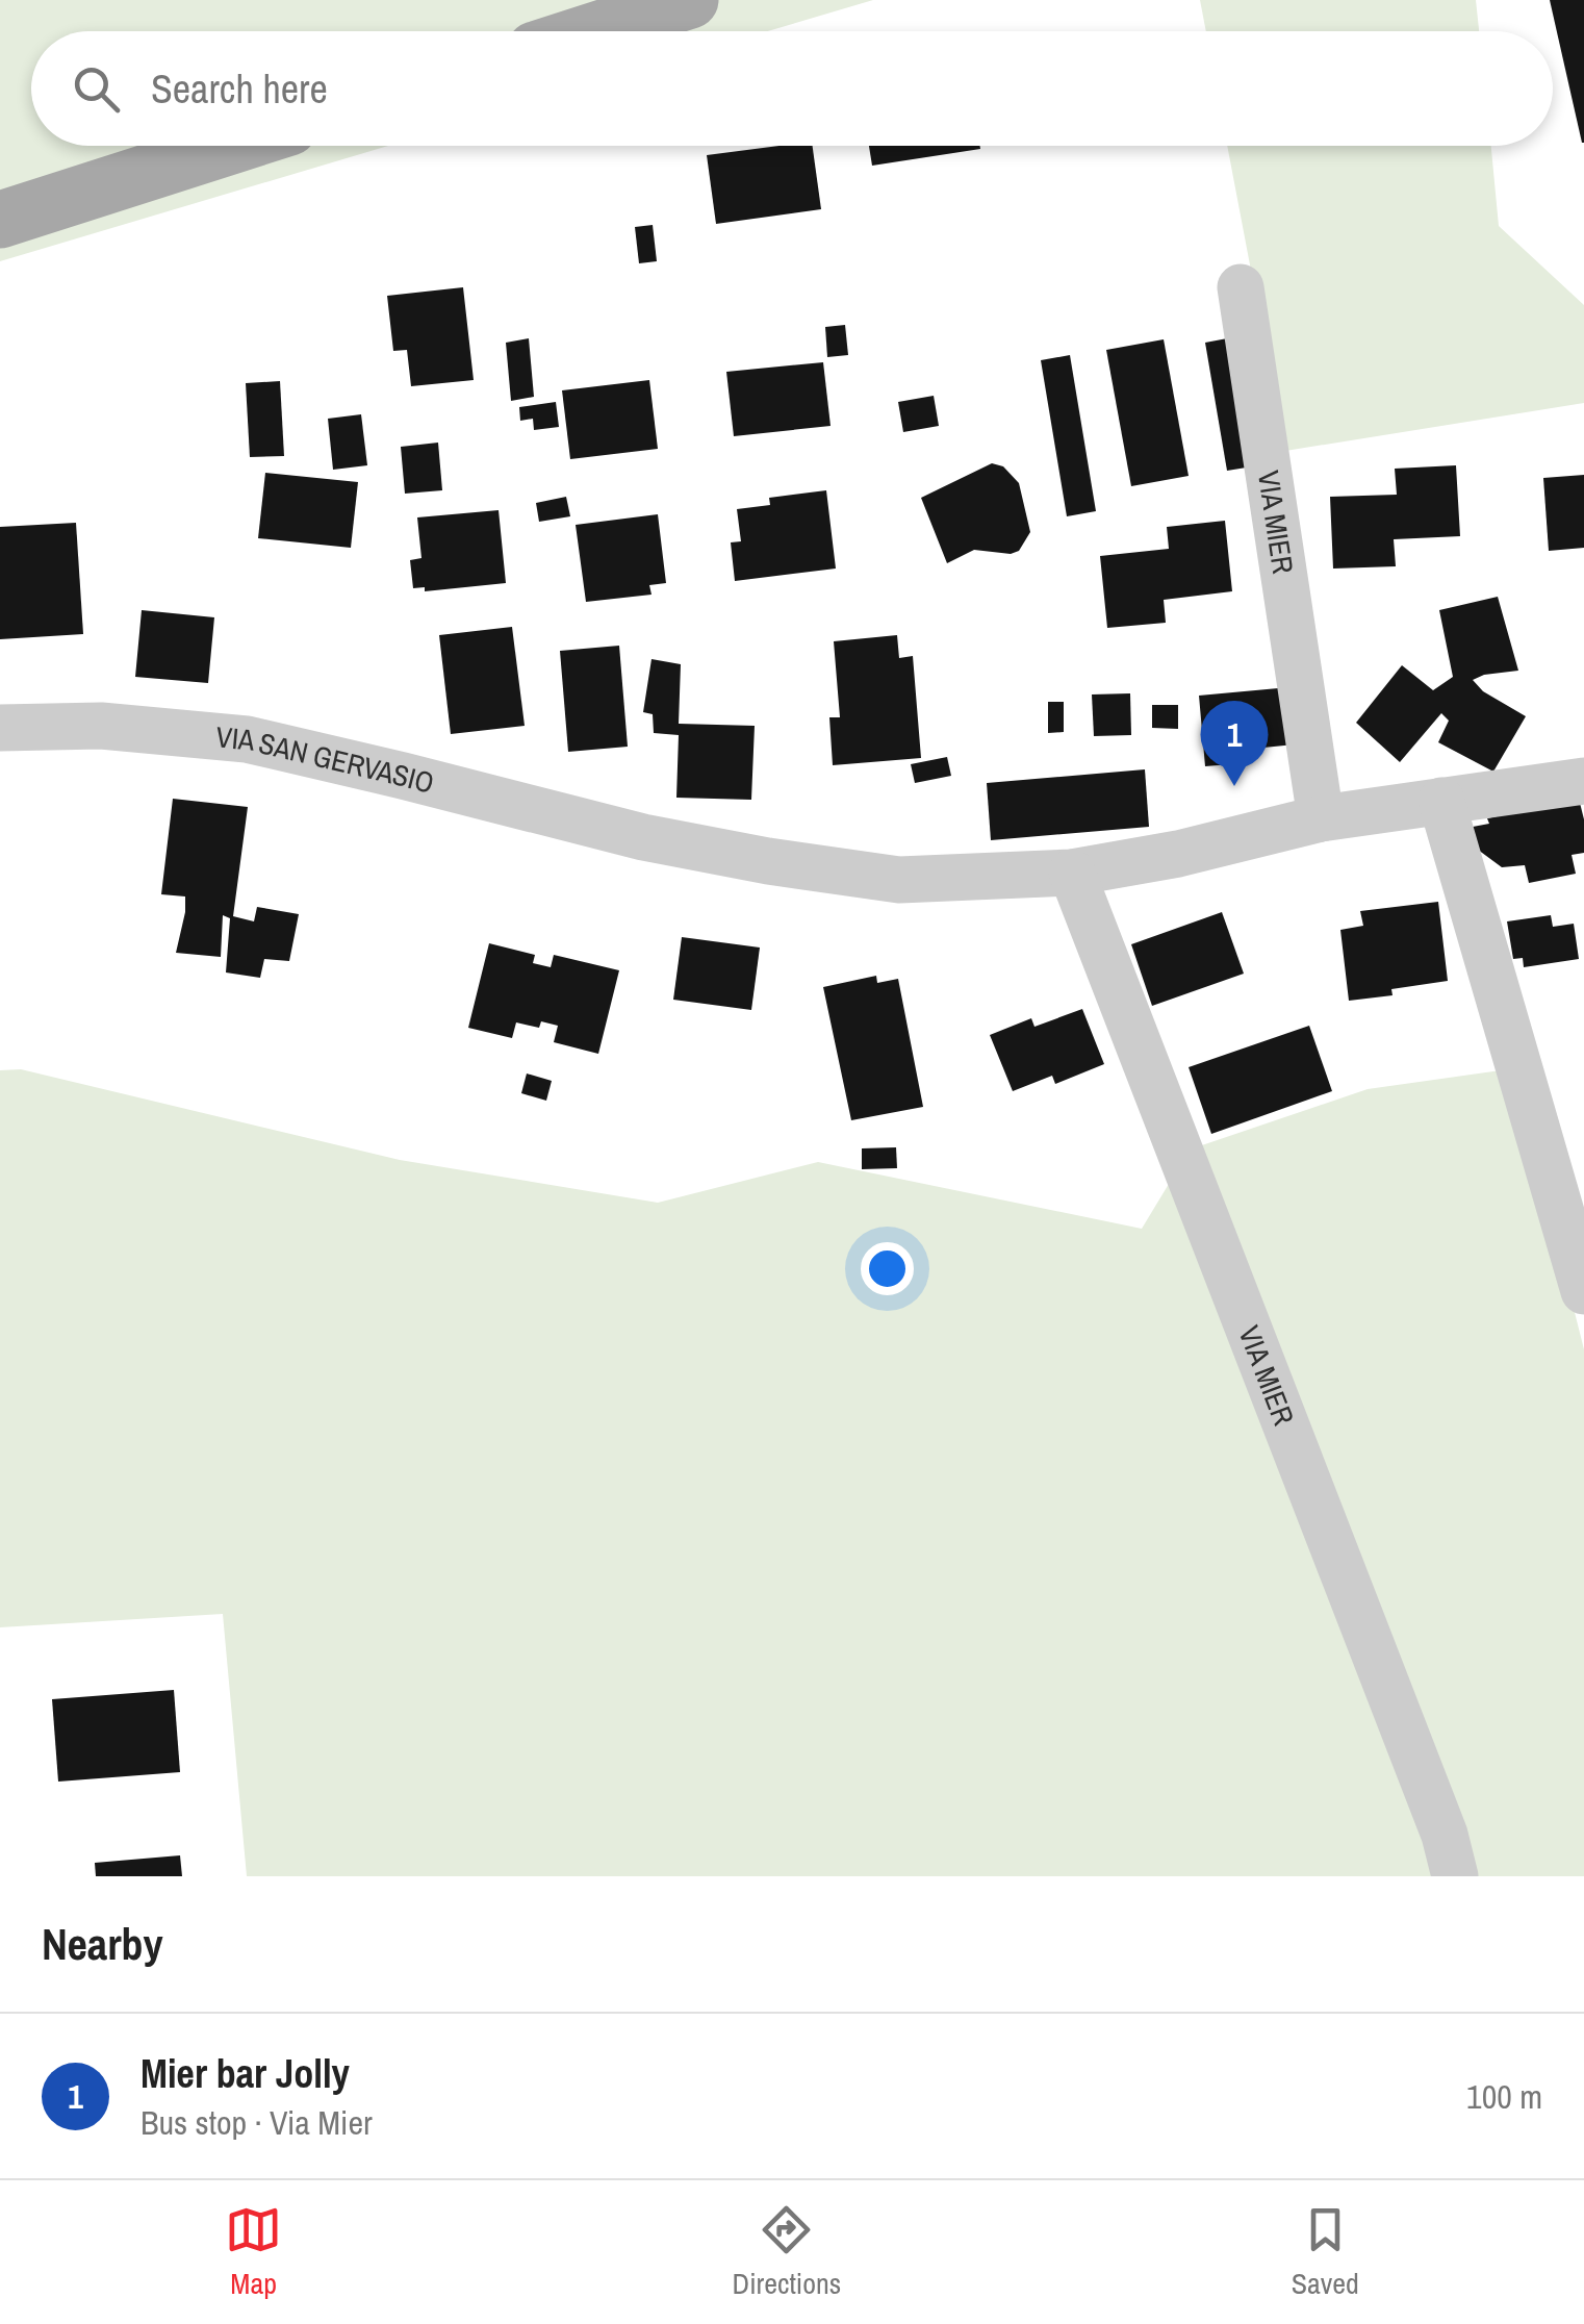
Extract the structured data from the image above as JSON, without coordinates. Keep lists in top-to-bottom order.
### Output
{
  "streets": {
    "street": ["VIA MIER", "VIA SAN GERVASIO"]
  },
  "crossings": [
    ["VIA MIER", "VIA SAN GERVASIO"]
  ],
  "page": {
    "search": "Search here",
    "pins": "1",
    "heading": "Nearby",
    "list": [
      {
        "mark": "1",
        "name": "Mier bar Jolly",
        "note": "Bus stop · Via Mier",
        "value": "100 m"
      }
    ],
    "nav": ["Map", "Directions", "Saved"]
  }
}
